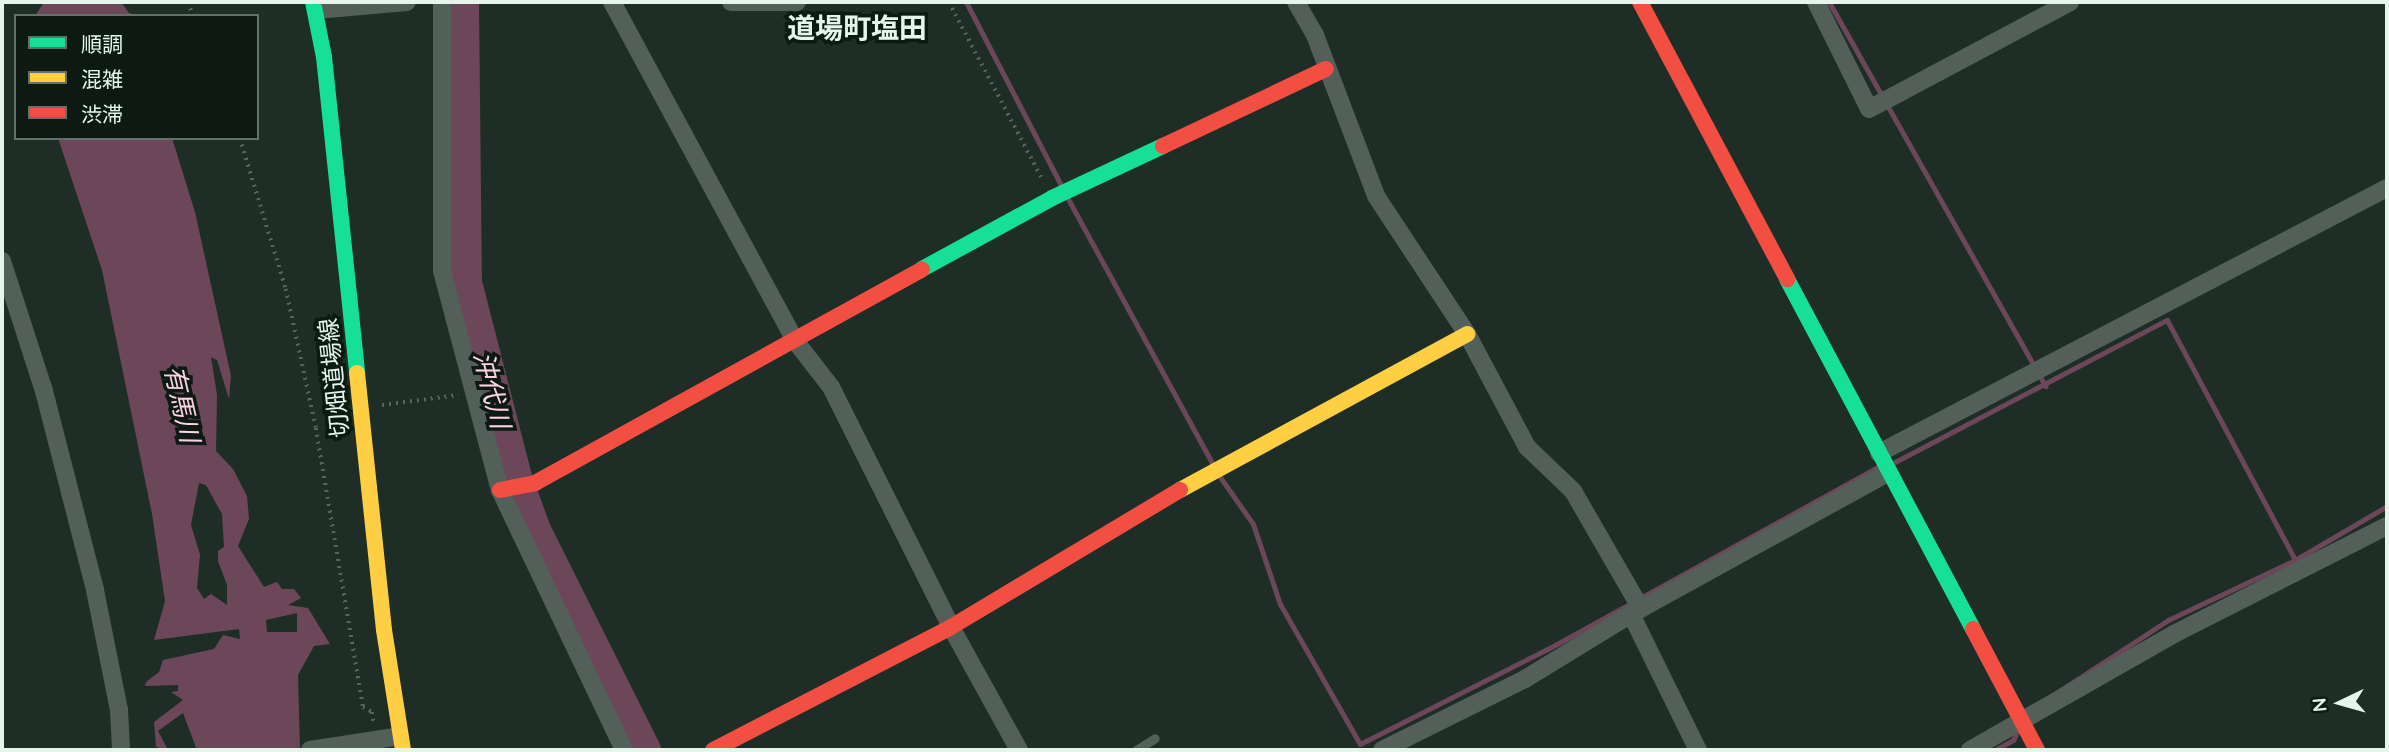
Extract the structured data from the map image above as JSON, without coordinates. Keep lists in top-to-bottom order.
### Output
{
  "streets": {
    "street": ["切畑道場線"]
  },
  "districts": ["道場町塩田"],
  "water": ["沖代川", "有馬川"],
  "legend": ["順調", "混雑", "渋滞"],
  "north": "left"
}
